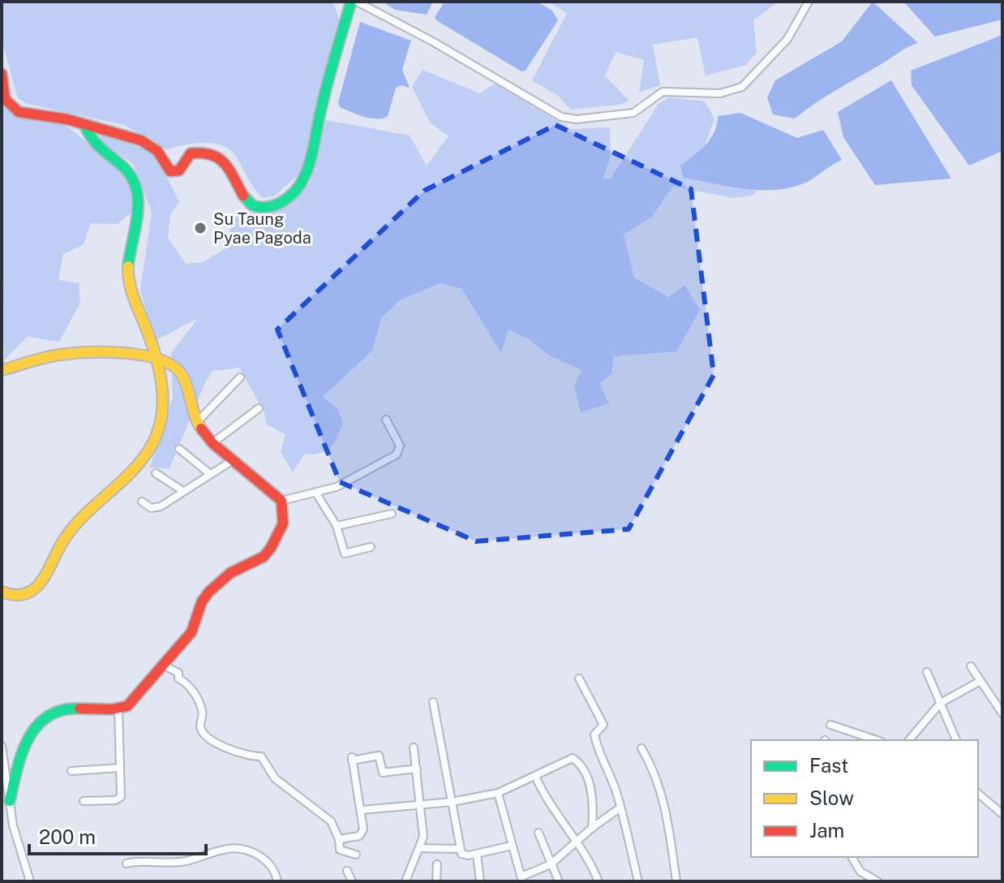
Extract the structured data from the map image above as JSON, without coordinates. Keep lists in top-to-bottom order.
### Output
{
  "places": ["Su Taung Pyae Pagoda"],
  "legend": ["Fast", "Slow", "Jam"],
  "scale_bar": "200 m"
}
